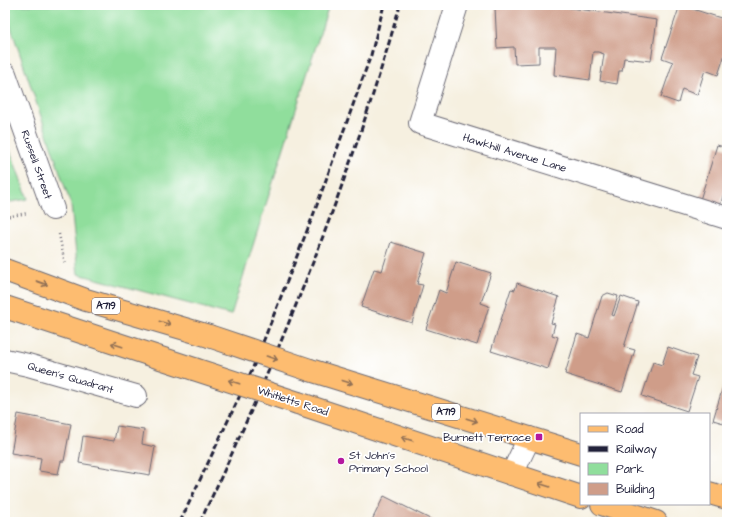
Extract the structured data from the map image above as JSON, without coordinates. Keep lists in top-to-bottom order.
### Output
{
  "streets": {
    "main road": ["A719", "Whitletts Road"],
    "street": ["Hawkhill Avenue Lane", "Russell Street", "Queen's Quadrant"]
  },
  "places": {
    "transit": ["Burnett Terrace"],
    "other": ["St John's Primary School"]
  },
  "legend": [
    "Road",
    "Railway",
    "Park",
    "Building"
  ]
}
